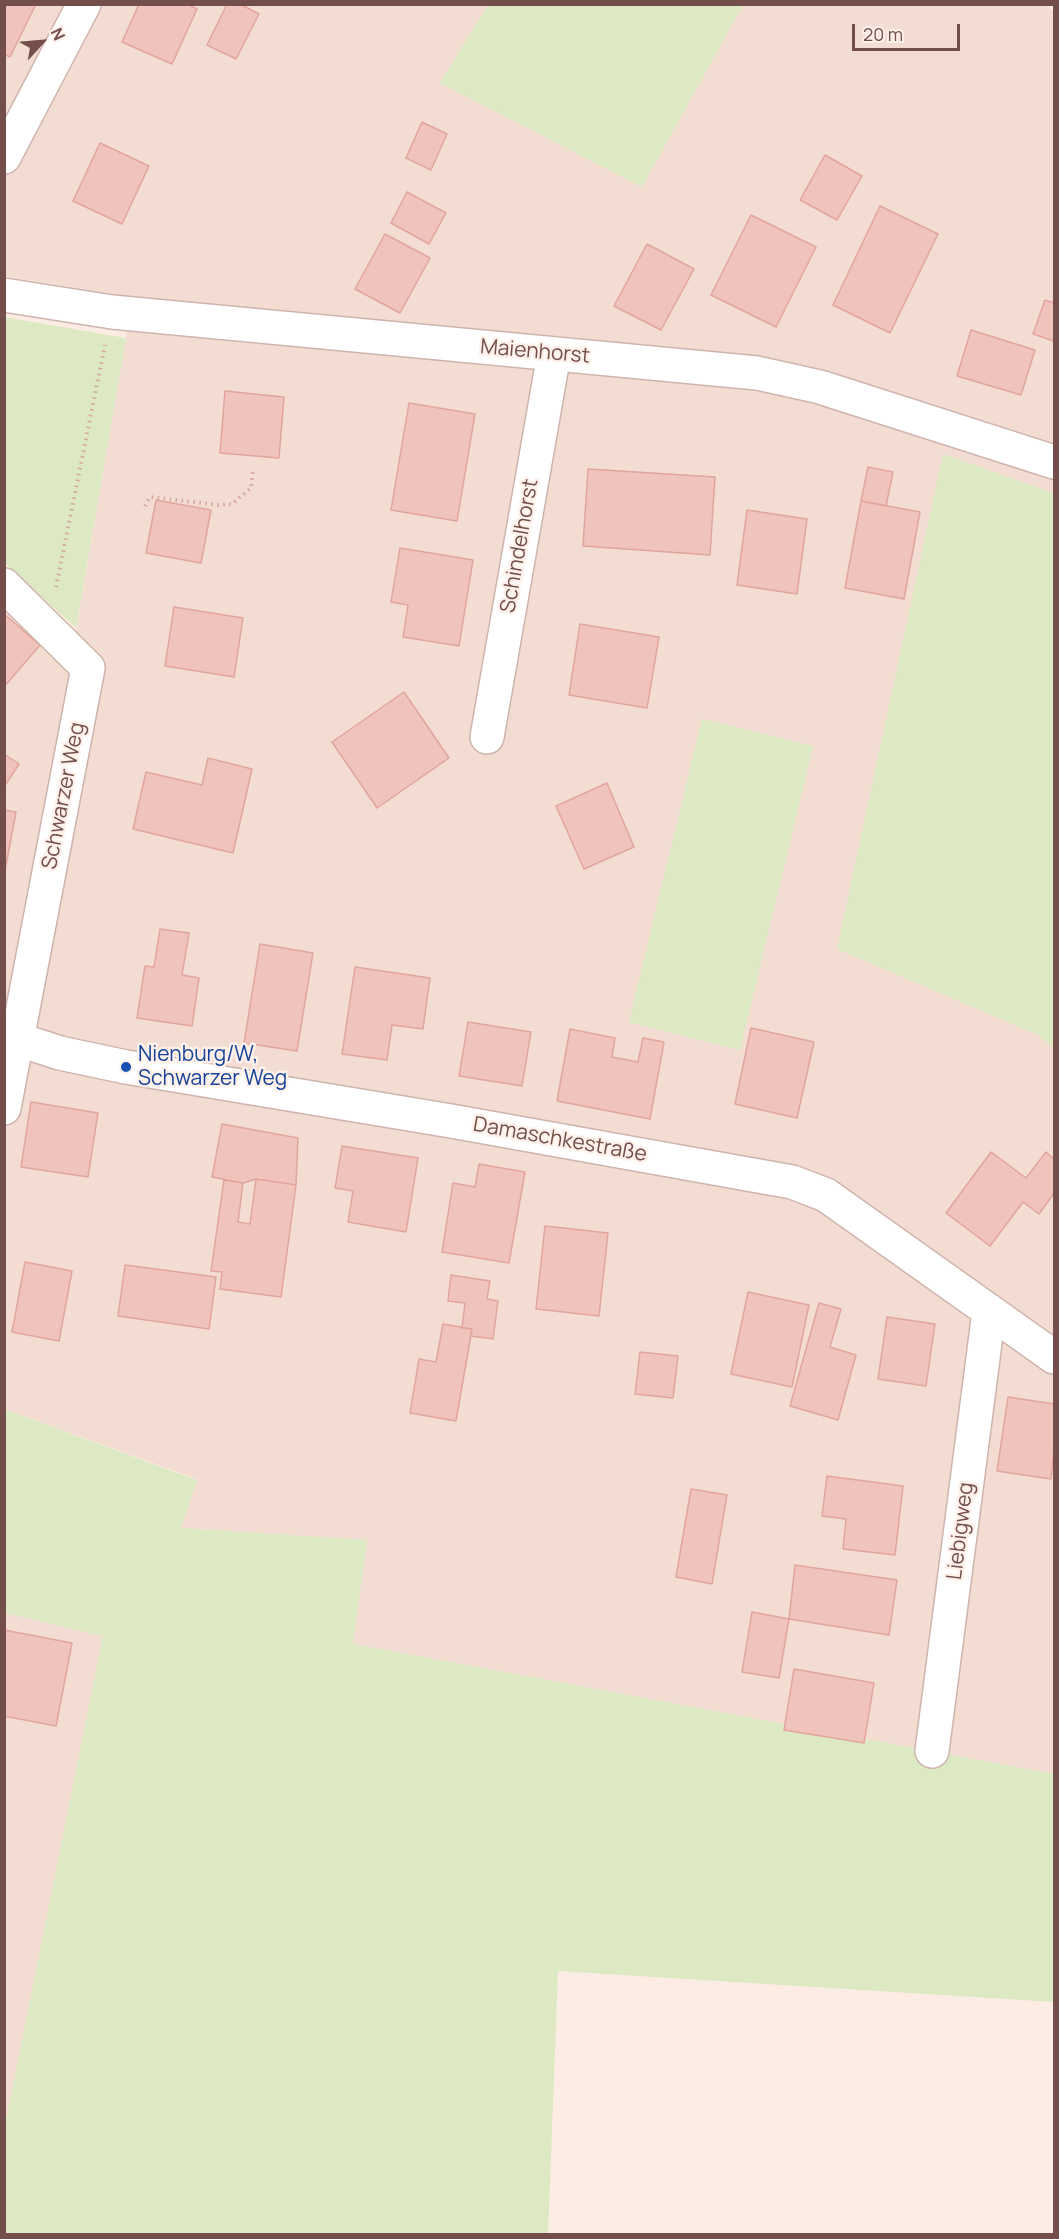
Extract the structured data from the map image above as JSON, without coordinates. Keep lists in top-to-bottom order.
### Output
{
  "streets": {
    "street": [
      "Maienhorst",
      "Schindelhorst",
      "Schwarzer Weg",
      "Damaschkestraße",
      "Liebigweg"
    ]
  },
  "crossings": [
    ["Maienhorst", "Schindelhorst"],
    ["Schwarzer Weg", "Damaschkestraße"],
    ["Damaschkestraße", "Liebigweg"]
  ],
  "places": ["Nienburg/W, Schwarzer Weg"],
  "scale_bar": "20 m",
  "north": "top right"
}
